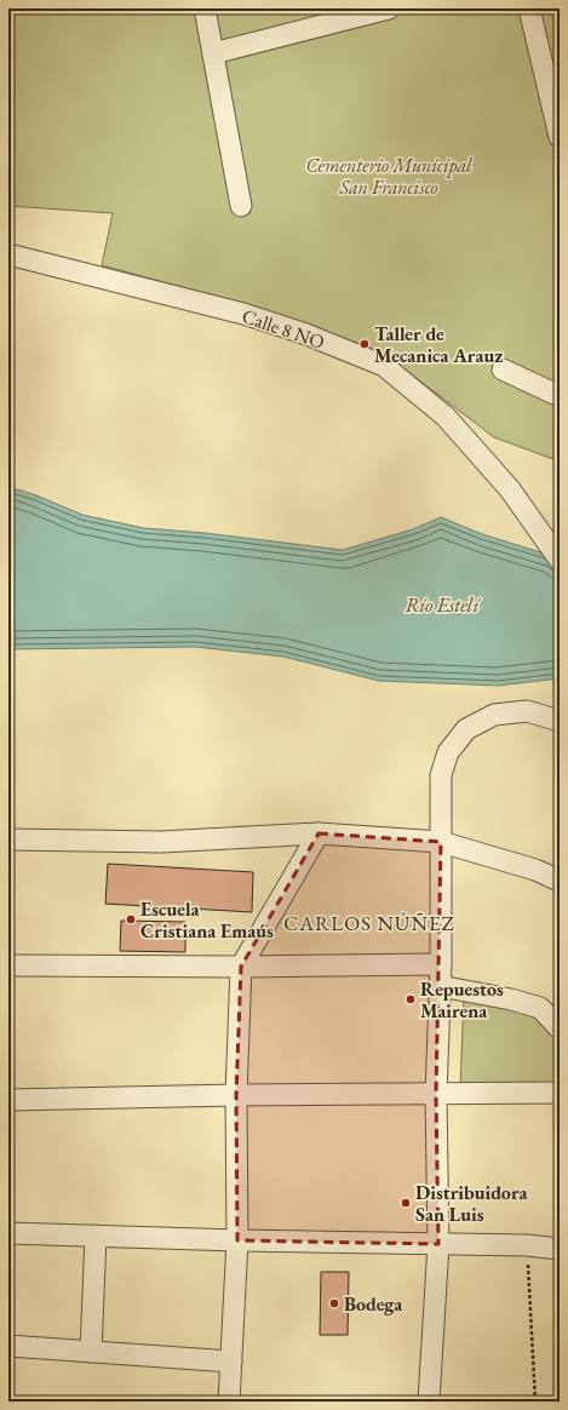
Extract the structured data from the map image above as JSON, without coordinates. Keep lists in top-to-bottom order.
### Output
{
  "streets": {
    "street": ["Calle 8 NO"]
  },
  "districts": ["CARLOS NÚÑEZ"],
  "water": ["Río Estelí"],
  "parks": ["Cementerio Municipal San Francisco"],
  "places": [
    "Taller de Mecanica Arauz",
    "Escuela Cristiana Emaús",
    "Repuestos Mairena",
    "Distribuidora San Luis",
    "Bodega"
  ]
}
